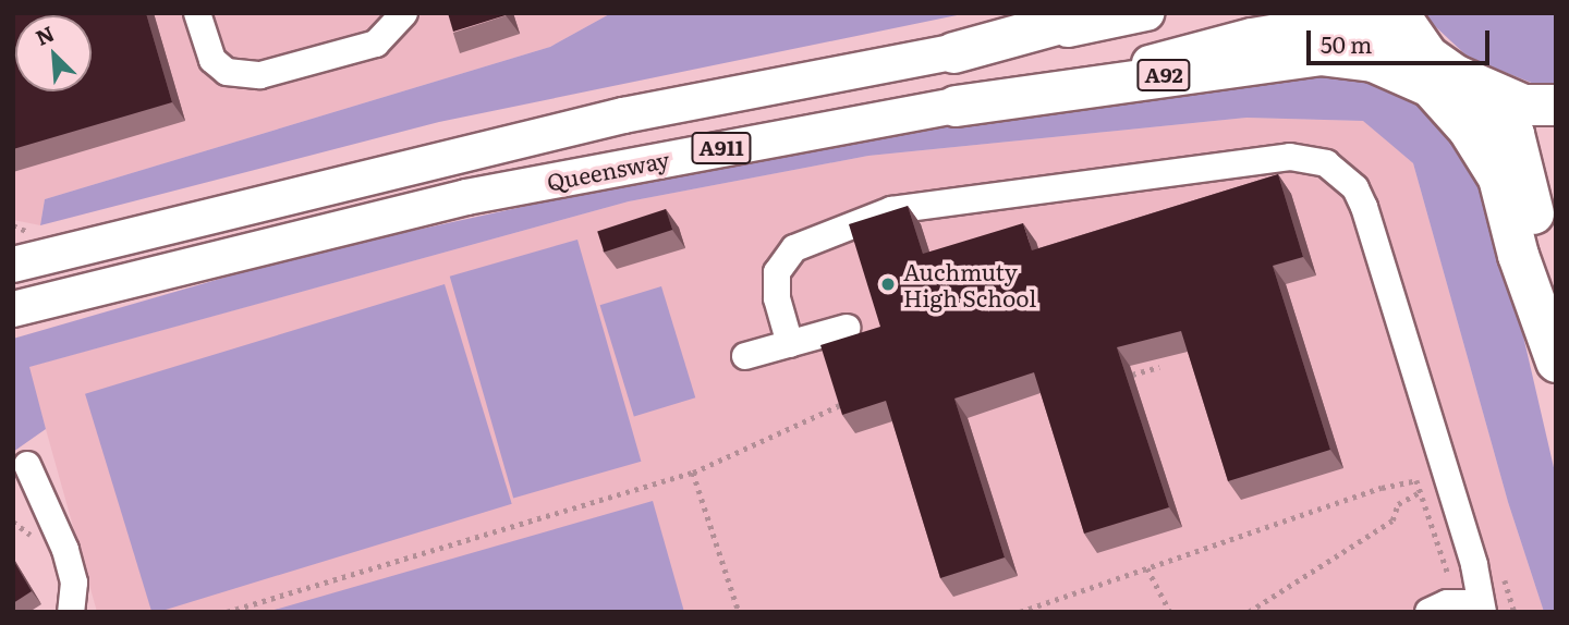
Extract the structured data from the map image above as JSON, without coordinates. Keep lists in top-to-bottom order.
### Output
{
  "streets": {
    "highway": ["A92"],
    "main road": ["A911", "Queensway"]
  },
  "crossings": [
    ["A92", "Queensway"]
  ],
  "places": ["Auchmuty High School"],
  "scale_bar": "50 m",
  "north": "top left"
}
